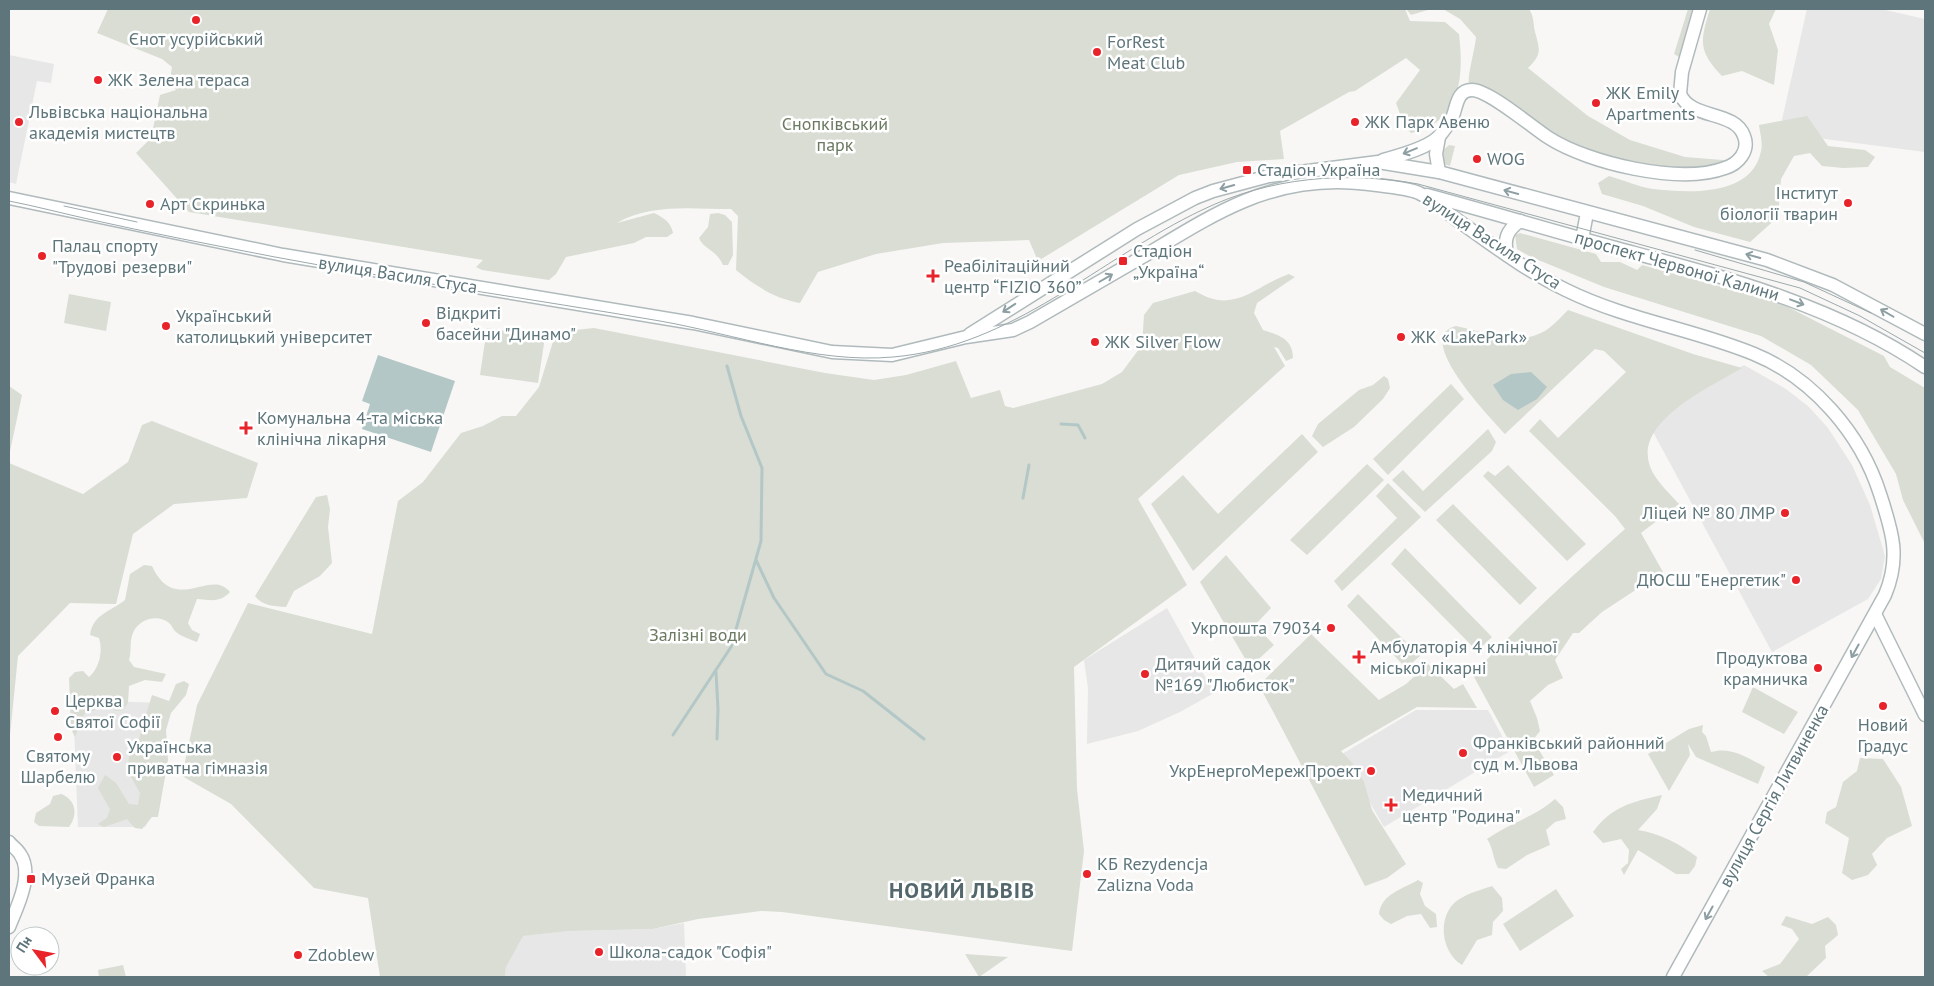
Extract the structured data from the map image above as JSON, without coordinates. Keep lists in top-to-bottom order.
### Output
{
  "streets": {
    "main road": ["вулиця Василя Стуса", "проспект Червоної Калини", "вулиця Сергія Литвиненка"]
  },
  "crossings": [
    ["вулиця Василя Стуса", "проспект Червоної Калини"],
    ["вулиця Василя Стуса", "вулиця Сергія Литвиненка"]
  ],
  "one_way": ["вулиця Сергія Литвиненка"],
  "districts": ["НОВИЙ ЛЬВІВ"],
  "parks": ["Снопківський парк", "Залізні води"],
  "places": {
    "other": [
      "Єнот усурійський",
      "ForRest Meat Club",
      "ЖК Зелена тераса",
      "ЖК Emily Apartments",
      "Львівська національна академія мистецтв",
      "ЖК Парк Авеню",
      "WOG",
      "Інститут біології тварин",
      "Арт Скринька",
      "Палац спорту \"Трудові резерви\"",
      "Відкриті басейни \"Динамо\"",
      "Український католицький університет",
      "ЖК «LakePark»",
      "ЖК Silver Flow",
      "Ліцей № 80 ЛМР",
      "ДЮСШ \"Енергетик\"",
      "Укрпошта 79034",
      "Продуктова крамничка",
      "Дитячий садок №169 \"Любисток\"",
      "Новий Градус",
      "Церква Святої Софії",
      "Святому Шарбелю",
      "Франківський районний суд м. Львова",
      "Українська приватна гімназія",
      "УкрЕнергоМережПроект",
      "КБ Rezydencja Zalizna Voda",
      "Школа-садок \"Софія\"",
      "Zdoblew"
    ],
    "transit": ["Стадіон Україна", "Стадіон „Україна“", "Музей Франка"],
    "health": [
      "Реабілітаційний центр “FIZIO 360”",
      "Комунальна 4-та міська клінічна лікарня",
      "Амбулаторія 4 клінічної міської лікарні",
      "Медичний центр \"Родина\""
    ]
  },
  "north": "top left"
}
